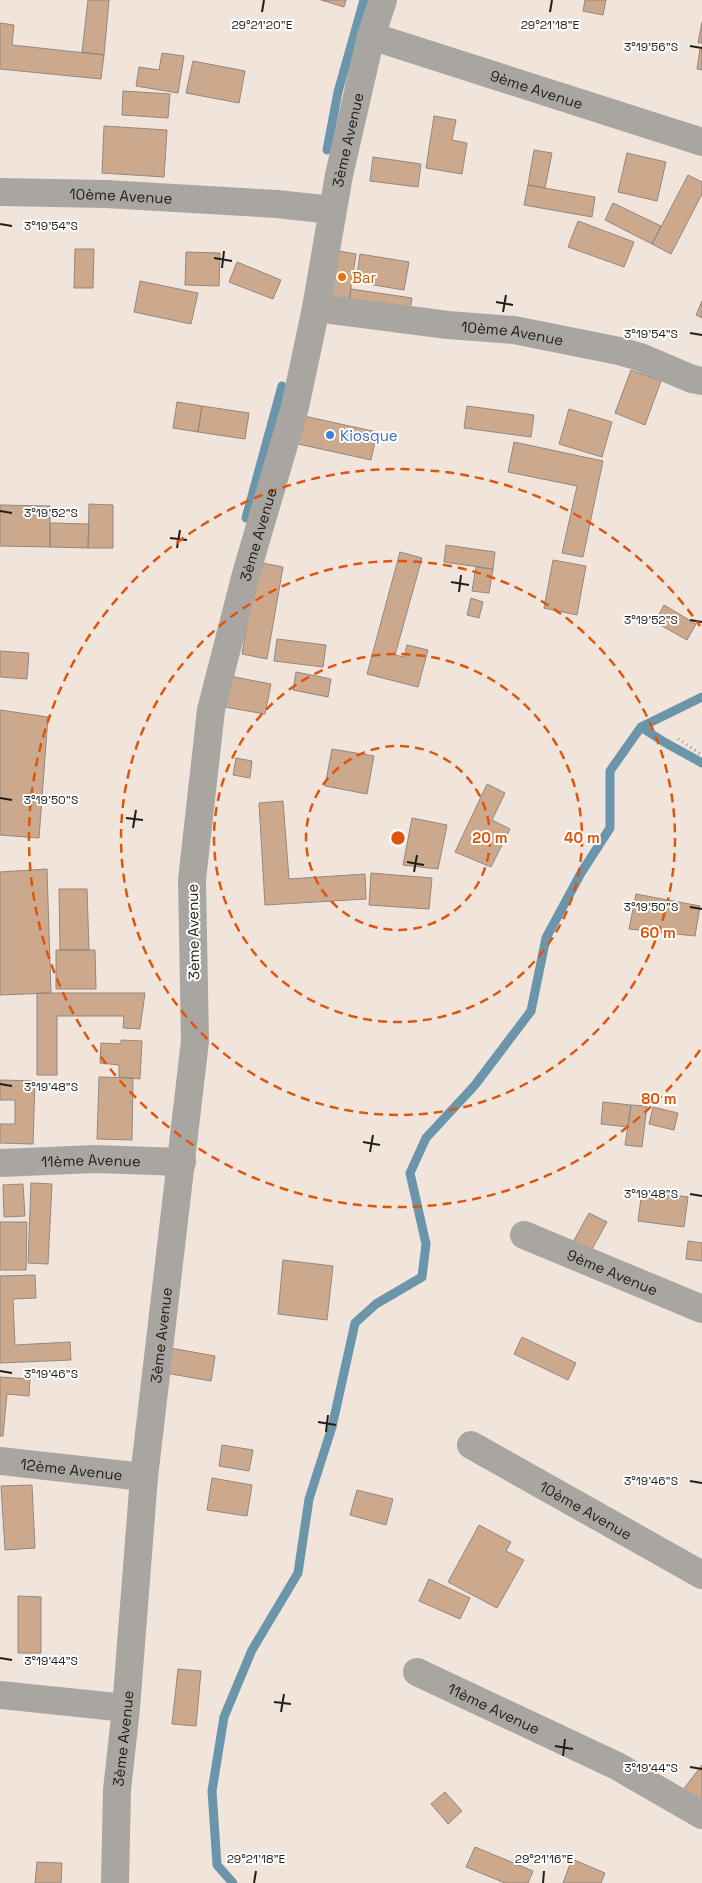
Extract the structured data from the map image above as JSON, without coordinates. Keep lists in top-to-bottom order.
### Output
{
  "streets": {
    "street": [
      "9ème Avenue",
      "3ème Avenue",
      "10ème Avenue",
      "11ème Avenue",
      "12ème Avenue"
    ]
  },
  "crossings": [
    ["9ème Avenue", "3ème Avenue"],
    ["3ème Avenue", "10ème Avenue"],
    ["3ème Avenue", "11ème Avenue"],
    ["3ème Avenue", "12ème Avenue"]
  ],
  "places": ["Bar", "Kiosque"],
  "coordinates": [
    "29°21'18\"E",
    "29°21'20\"E",
    "3°19'56\"S",
    "3°19'54\"S",
    "3°19'52\"S",
    "3°19'50\"S",
    "3°19'48\"S",
    "3°19'46\"S",
    "3°19'44\"S",
    "29°21'16\"E"
  ],
  "rings": [
    "20 m",
    "40 m",
    "60 m",
    "80 m"
  ]
}
